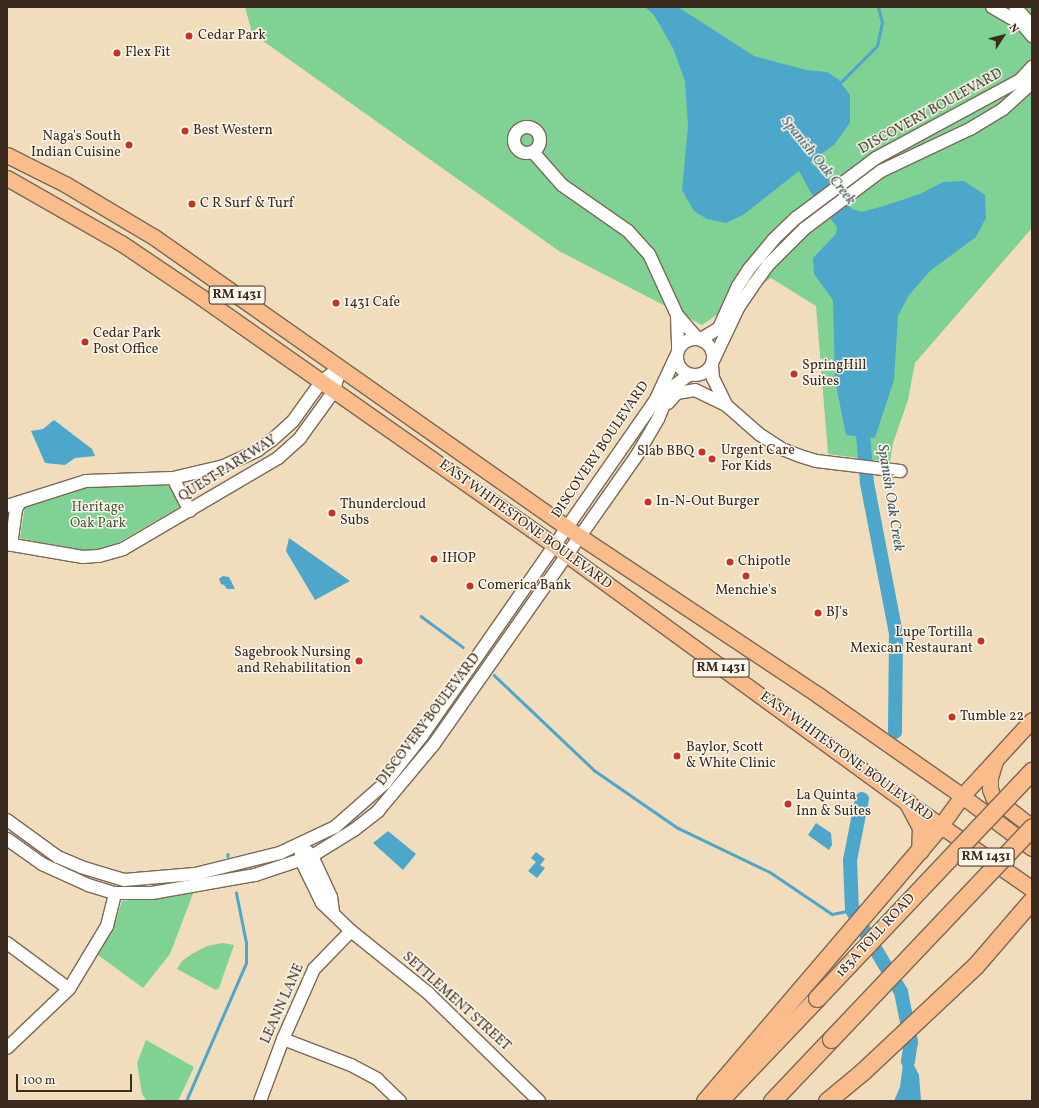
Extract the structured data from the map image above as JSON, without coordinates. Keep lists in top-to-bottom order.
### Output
{
  "streets": {
    "highway": ["183A TOLL ROAD"],
    "main road": ["RM 1431", "EAST WHITESTONE BOULEVARD"],
    "street": [
      "DISCOVERY BOULEVARD",
      "QUEST PARKWAY",
      "SETTLEMENT STREET",
      "LEANN LANE"
    ]
  },
  "crossings": [
    ["DISCOVERY BOULEVARD", "EAST WHITESTONE BOULEVARD"],
    ["DISCOVERY BOULEVARD", "SETTLEMENT STREET"],
    ["QUEST PARKWAY", "EAST WHITESTONE BOULEVARD"],
    ["SETTLEMENT STREET", "LEANN LANE"]
  ],
  "water": ["Spanish Oak Creek"],
  "parks": ["Heritage Oak Park"],
  "places": [
    "Cedar Park",
    "Flex Fit",
    "Best Western",
    "Naga's South Indian Cuisine",
    "C R Surf & Turf",
    "1431 Cafe",
    "Cedar Park Post Office",
    "SpringHill Suites",
    "Slab BBQ",
    "Urgent Care For Kids",
    "In-N-Out Burger",
    "Thundercloud Subs",
    "IHOP",
    "Chipotle",
    "Menchie's",
    "Comerica Bank",
    "BJ's",
    "Lupe Tortilla Mexican Restaurant",
    "Sagebrook Nursing and Rehabilitation",
    "Tumble 22",
    "Baylor, Scott & White Clinic",
    "La Quinta Inn & Suites"
  ],
  "scale_bar": "100 m",
  "north": "top right"
}
